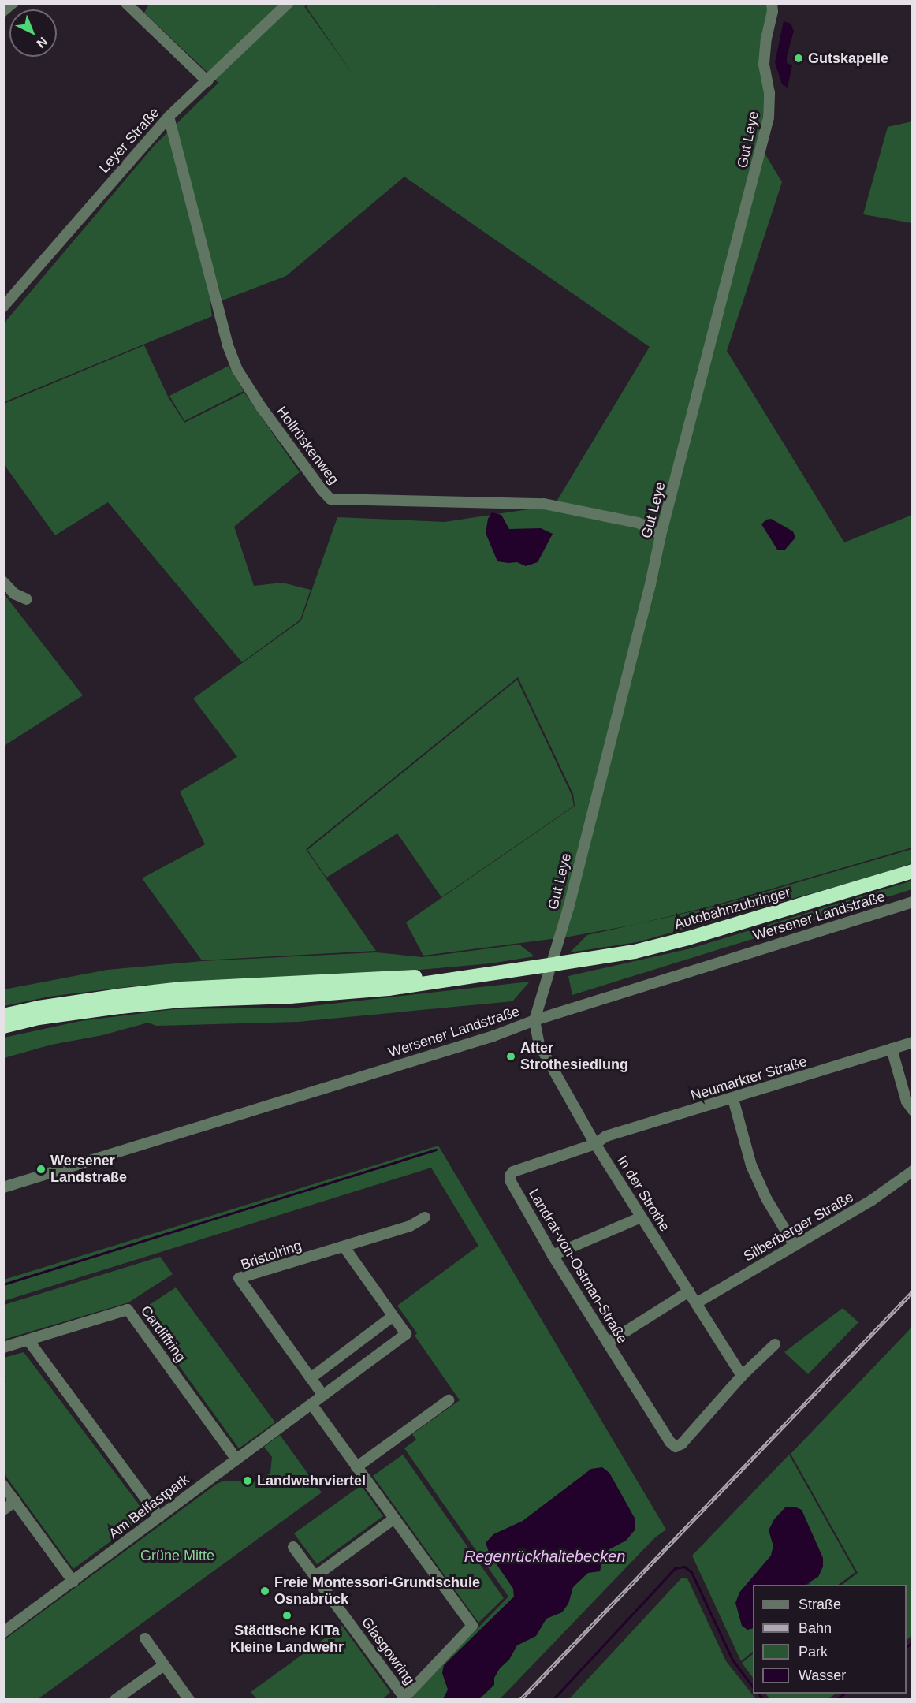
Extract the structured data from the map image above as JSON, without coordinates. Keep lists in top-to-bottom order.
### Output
{
  "streets": {
    "highway": ["Autobahnzubringer"],
    "street": [
      "Gut Leye",
      "Leyer Straße",
      "Hollrüskenweg",
      "Wersener Landstraße",
      "Neumarkter Straße",
      "In der Strothe",
      "Silberberger Straße",
      "Bristolring",
      "Landrat-von-Ostman-Straße",
      "Cardiffring",
      "Am Belfastpark",
      "Glasgowring"
    ]
  },
  "crossings": [
    ["Gut Leye", "Hollrüskenweg"],
    ["Gut Leye", "Wersener Landstraße"],
    ["Gut Leye", "In der Strothe"],
    ["Leyer Straße", "Hollrüskenweg"],
    ["Wersener Landstraße", "In der Strothe"],
    ["Neumarkter Straße", "In der Strothe"],
    ["Neumarkter Straße", "Landrat-von-Ostman-Straße"],
    ["In der Strothe", "Silberberger Straße"],
    ["In der Strothe", "Landrat-von-Ostman-Straße"],
    ["Cardiffring", "Am Belfastpark"]
  ],
  "water": ["Regenrückhaltebecken"],
  "parks": ["Grüne Mitte"],
  "places": [
    "Gutskapelle",
    "Atter Strothesiedlung",
    "Wersener Landstraße",
    "Landwehrviertel",
    "Freie Montessori-Grundschule Osnabrück",
    "Städtische KiTa Kleine Landwehr"
  ],
  "legend": [
    "Straße",
    "Bahn",
    "Park",
    "Wasser"
  ],
  "north": "bottom right"
}
